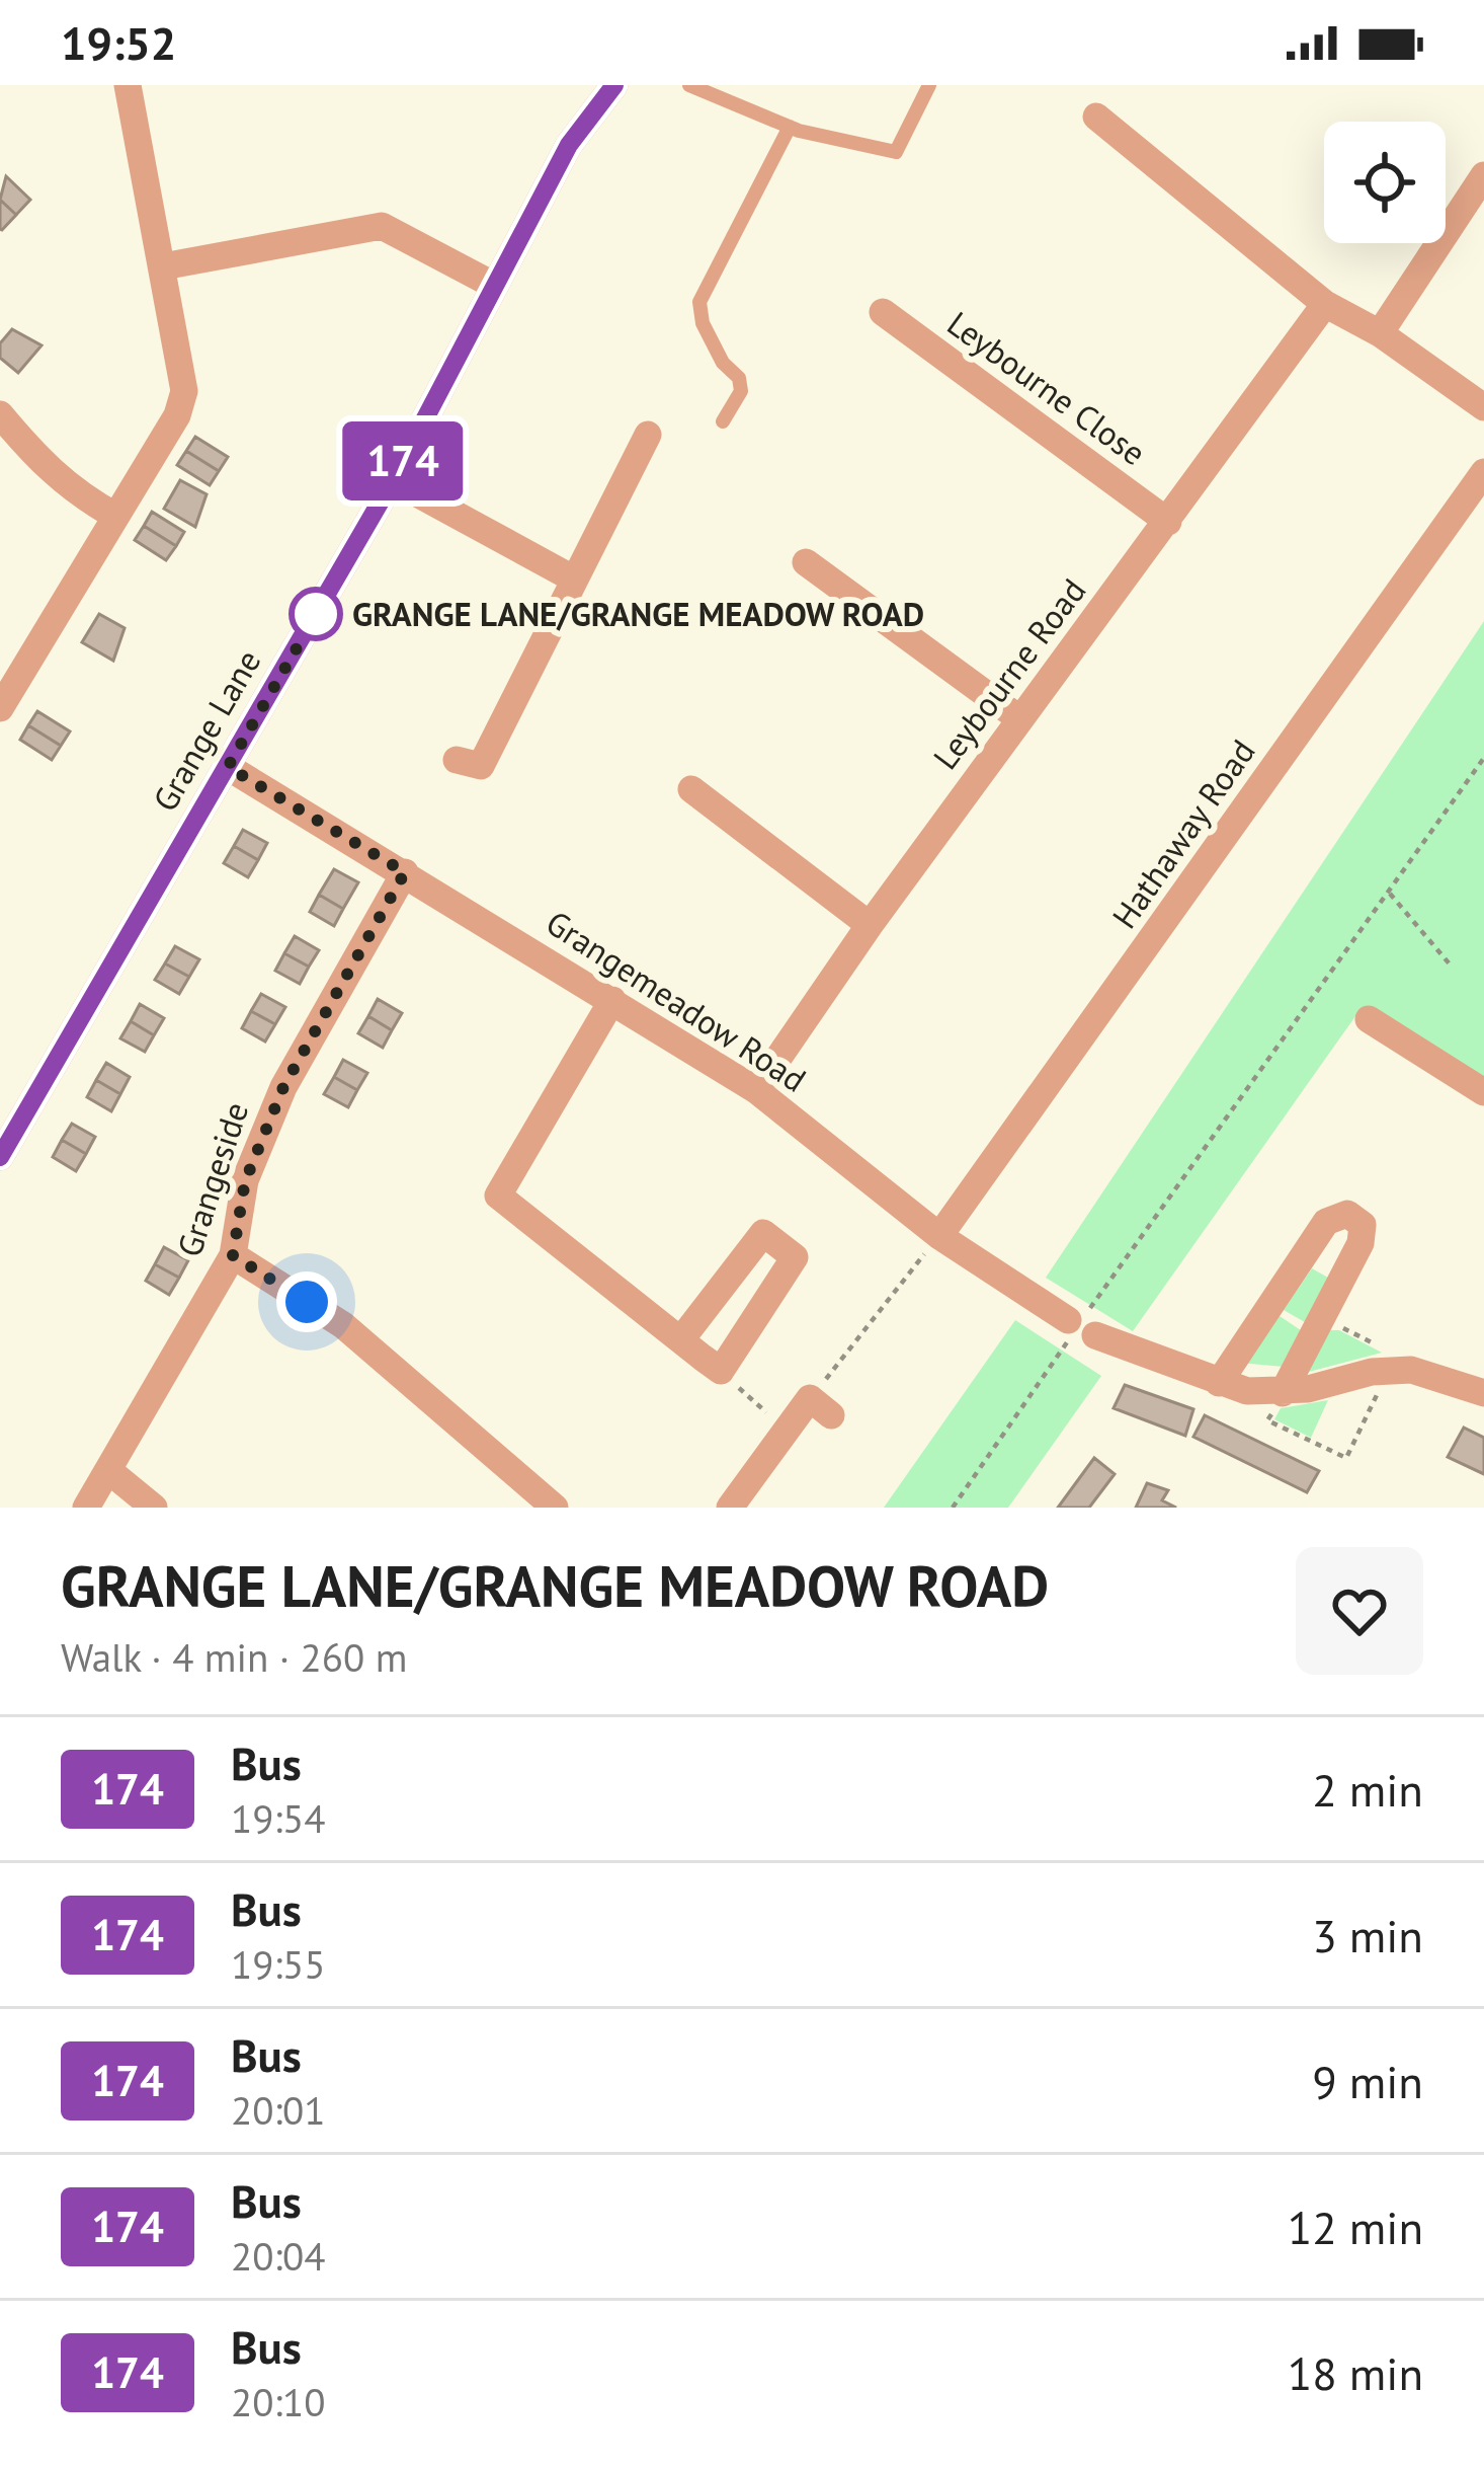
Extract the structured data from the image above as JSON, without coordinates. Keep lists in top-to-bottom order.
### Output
{
  "streets": {
    "street": [
      "Leybourne Close",
      "Leybourne Road",
      "Grange Lane",
      "Hathaway Road",
      "Grangemeadow Road",
      "Grangeside"
    ]
  },
  "crossings": [
    ["Leybourne Close", "Leybourne Road"],
    ["Leybourne Road", "Grangemeadow Road"],
    ["Grange Lane", "Grangemeadow Road"],
    ["Hathaway Road", "Grangemeadow Road"],
    ["Grangemeadow Road", "Grangeside"]
  ],
  "places": ["GRANGE LANE/GRANGE MEADOW ROAD"],
  "lines": ["bus line 174"],
  "page": {
    "status": "19:52",
    "on_map": "174",
    "heading": ["GRANGE LANE/GRANGE MEADOW ROAD", "Walk · 4 min · 260 m"],
    "list": [
      {
        "mark": "174",
        "name": "Bus",
        "note": "19:54",
        "value": "2 min"
      },
      {
        "mark": "174",
        "name": "Bus",
        "note": "19:55",
        "value": "3 min"
      },
      {
        "mark": "174",
        "name": "Bus",
        "note": "20:01",
        "value": "9 min"
      },
      {
        "mark": "174",
        "name": "Bus",
        "note": "20:04",
        "value": "12 min"
      },
      {
        "mark": "174",
        "name": "Bus",
        "note": "20:10",
        "value": "18 min"
      }
    ]
  }
}
